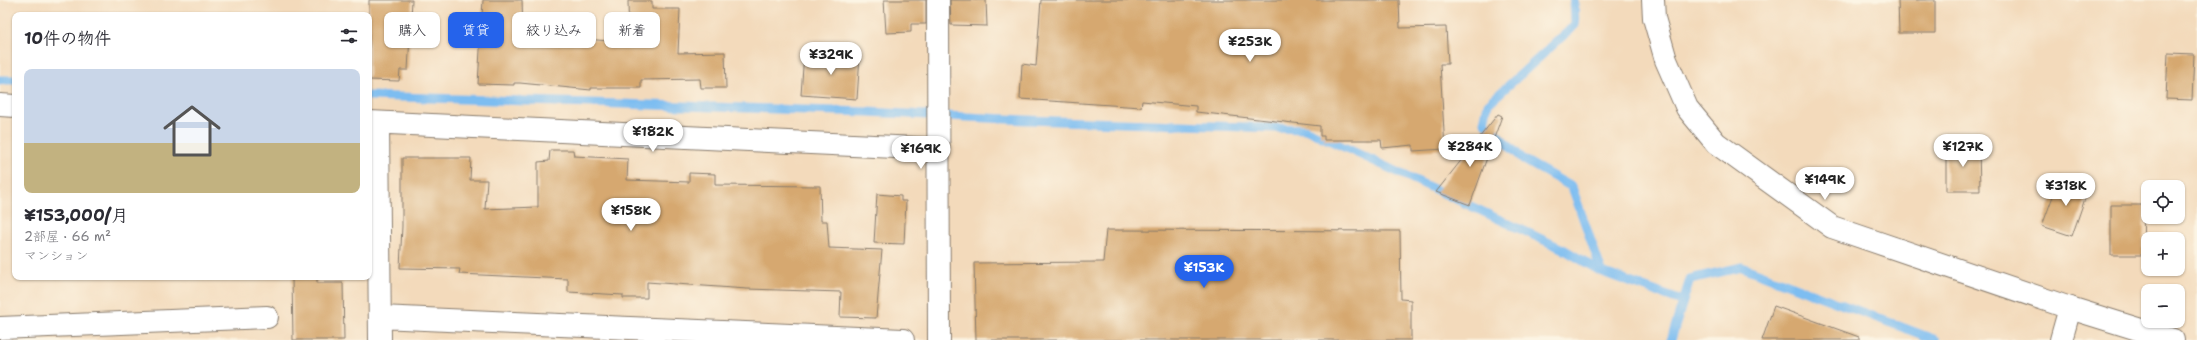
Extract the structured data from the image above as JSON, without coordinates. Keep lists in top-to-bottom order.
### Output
{
  "page": {
    "chip": [
      "購入",
      "賃貸",
      "絞り込み",
      "新着"
    ],
    "heading": "10件の物件",
    "price": [
      "¥253K",
      "¥329K",
      "¥182K",
      "¥284K",
      "¥127K",
      "¥169K",
      "¥149K",
      "¥318K",
      "¥158K",
      "¥153K"
    ],
    "list": [
      {
        "name": "¥153,000/月",
        "note": "2部屋 · 66 m² · マンション"
      }
    ],
    "map_buttons": ["+", "−"]
  }
}
